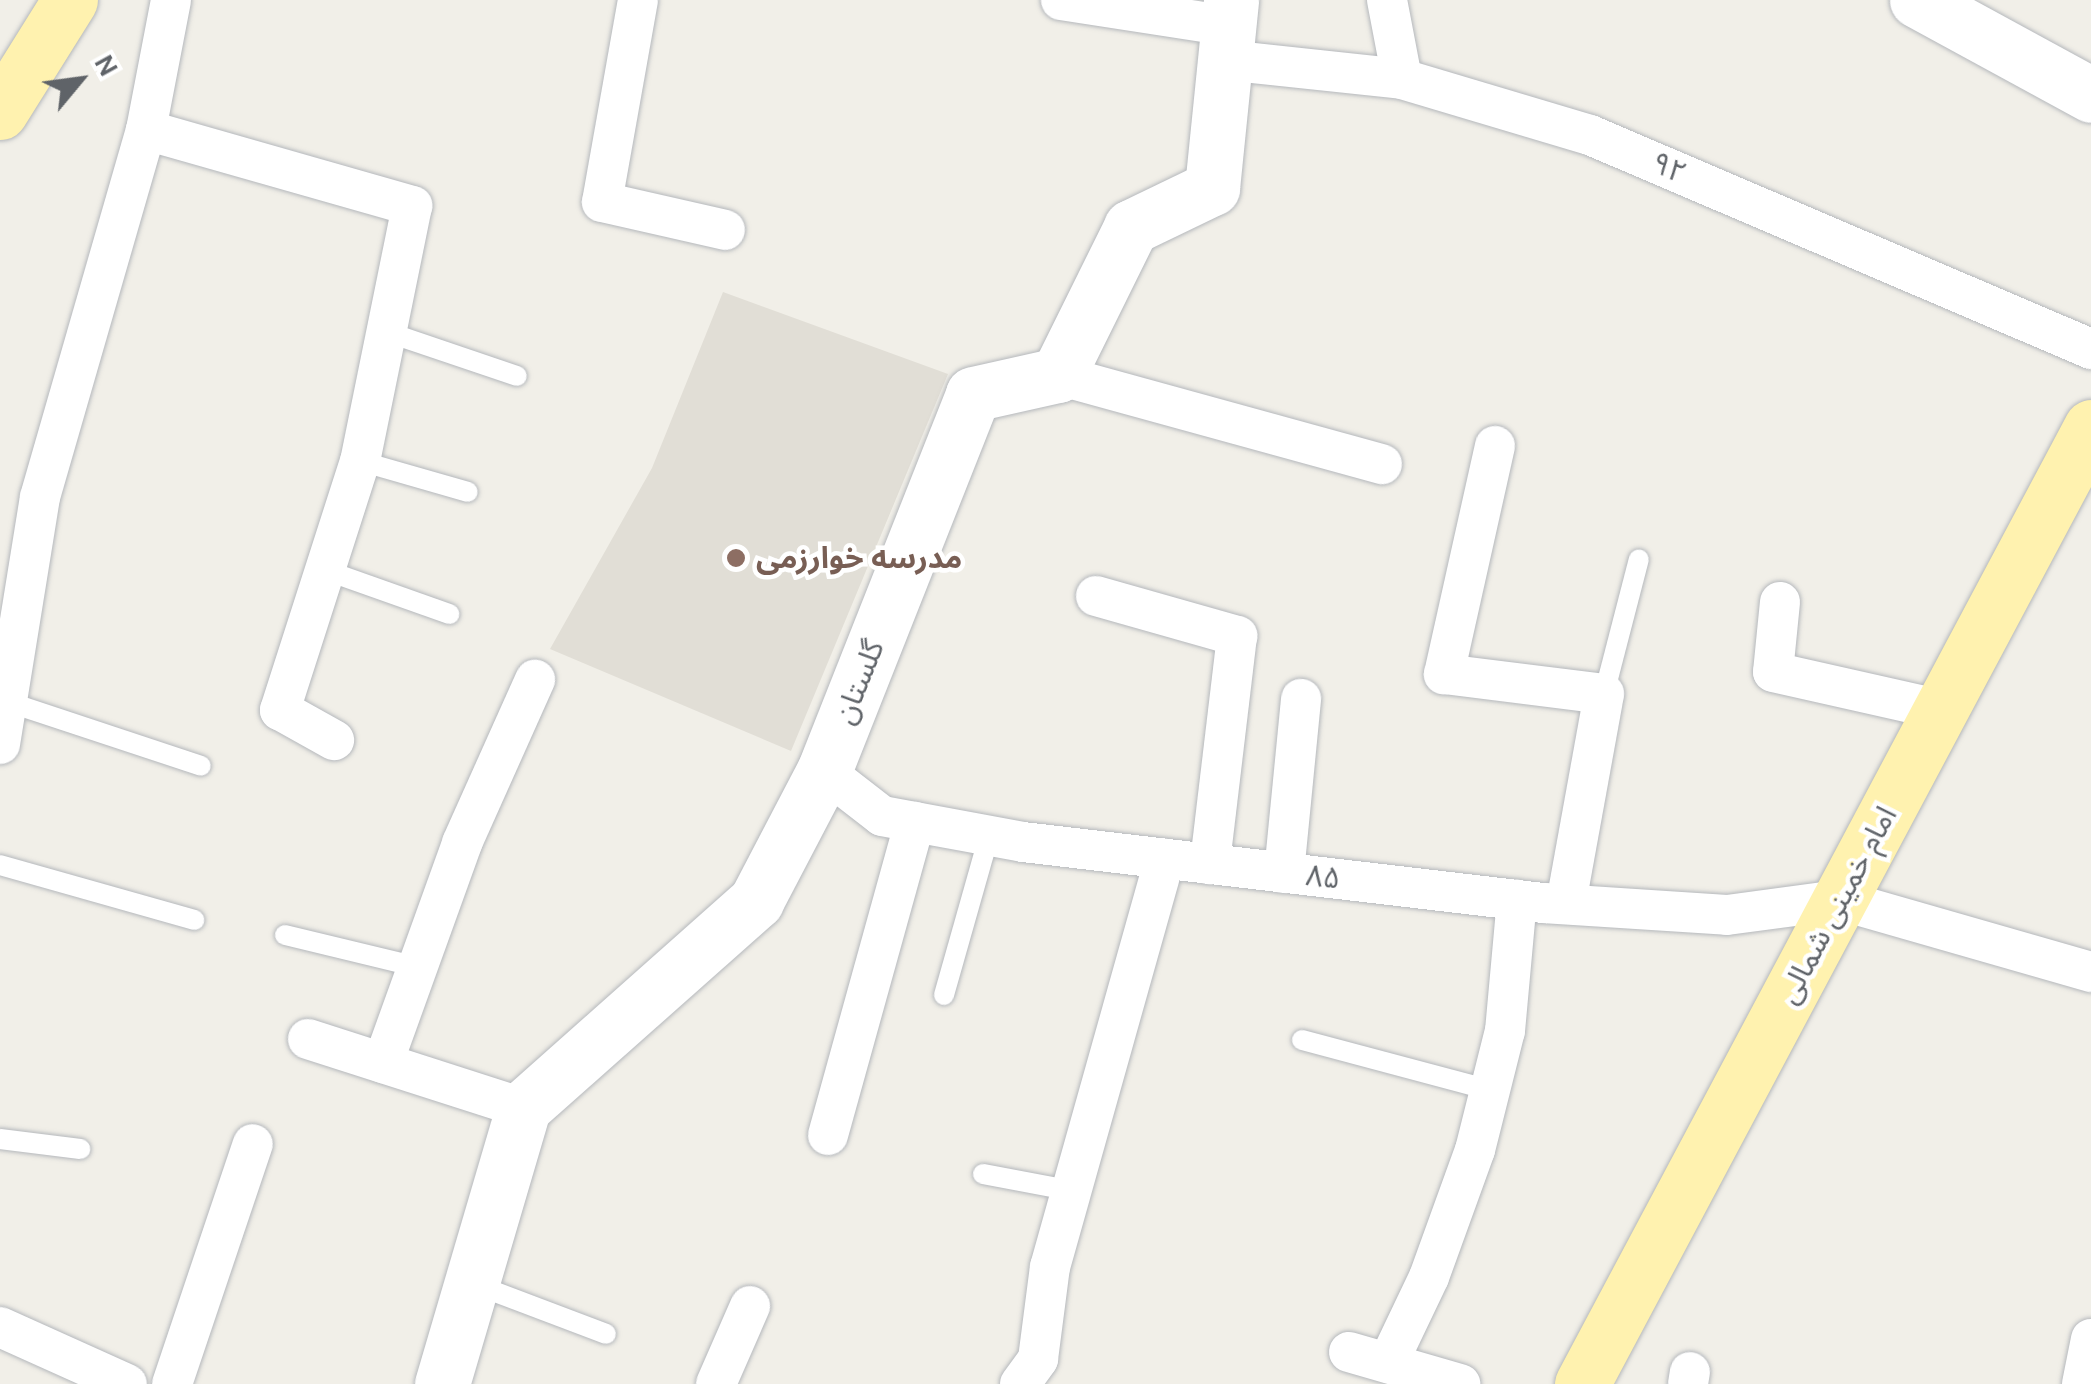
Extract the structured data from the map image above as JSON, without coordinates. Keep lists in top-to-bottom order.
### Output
{
  "streets": {
    "main road": ["امام خمینی شمالی"],
    "street": ["۹۲", "گلستان", "۸۵"]
  },
  "crossings": [
    ["گلستان", "۸۵"],
    ["۸۵", "امام خمینی شمالی"]
  ],
  "places": ["مدرسه خوارزمی"],
  "north": "top right"
}
